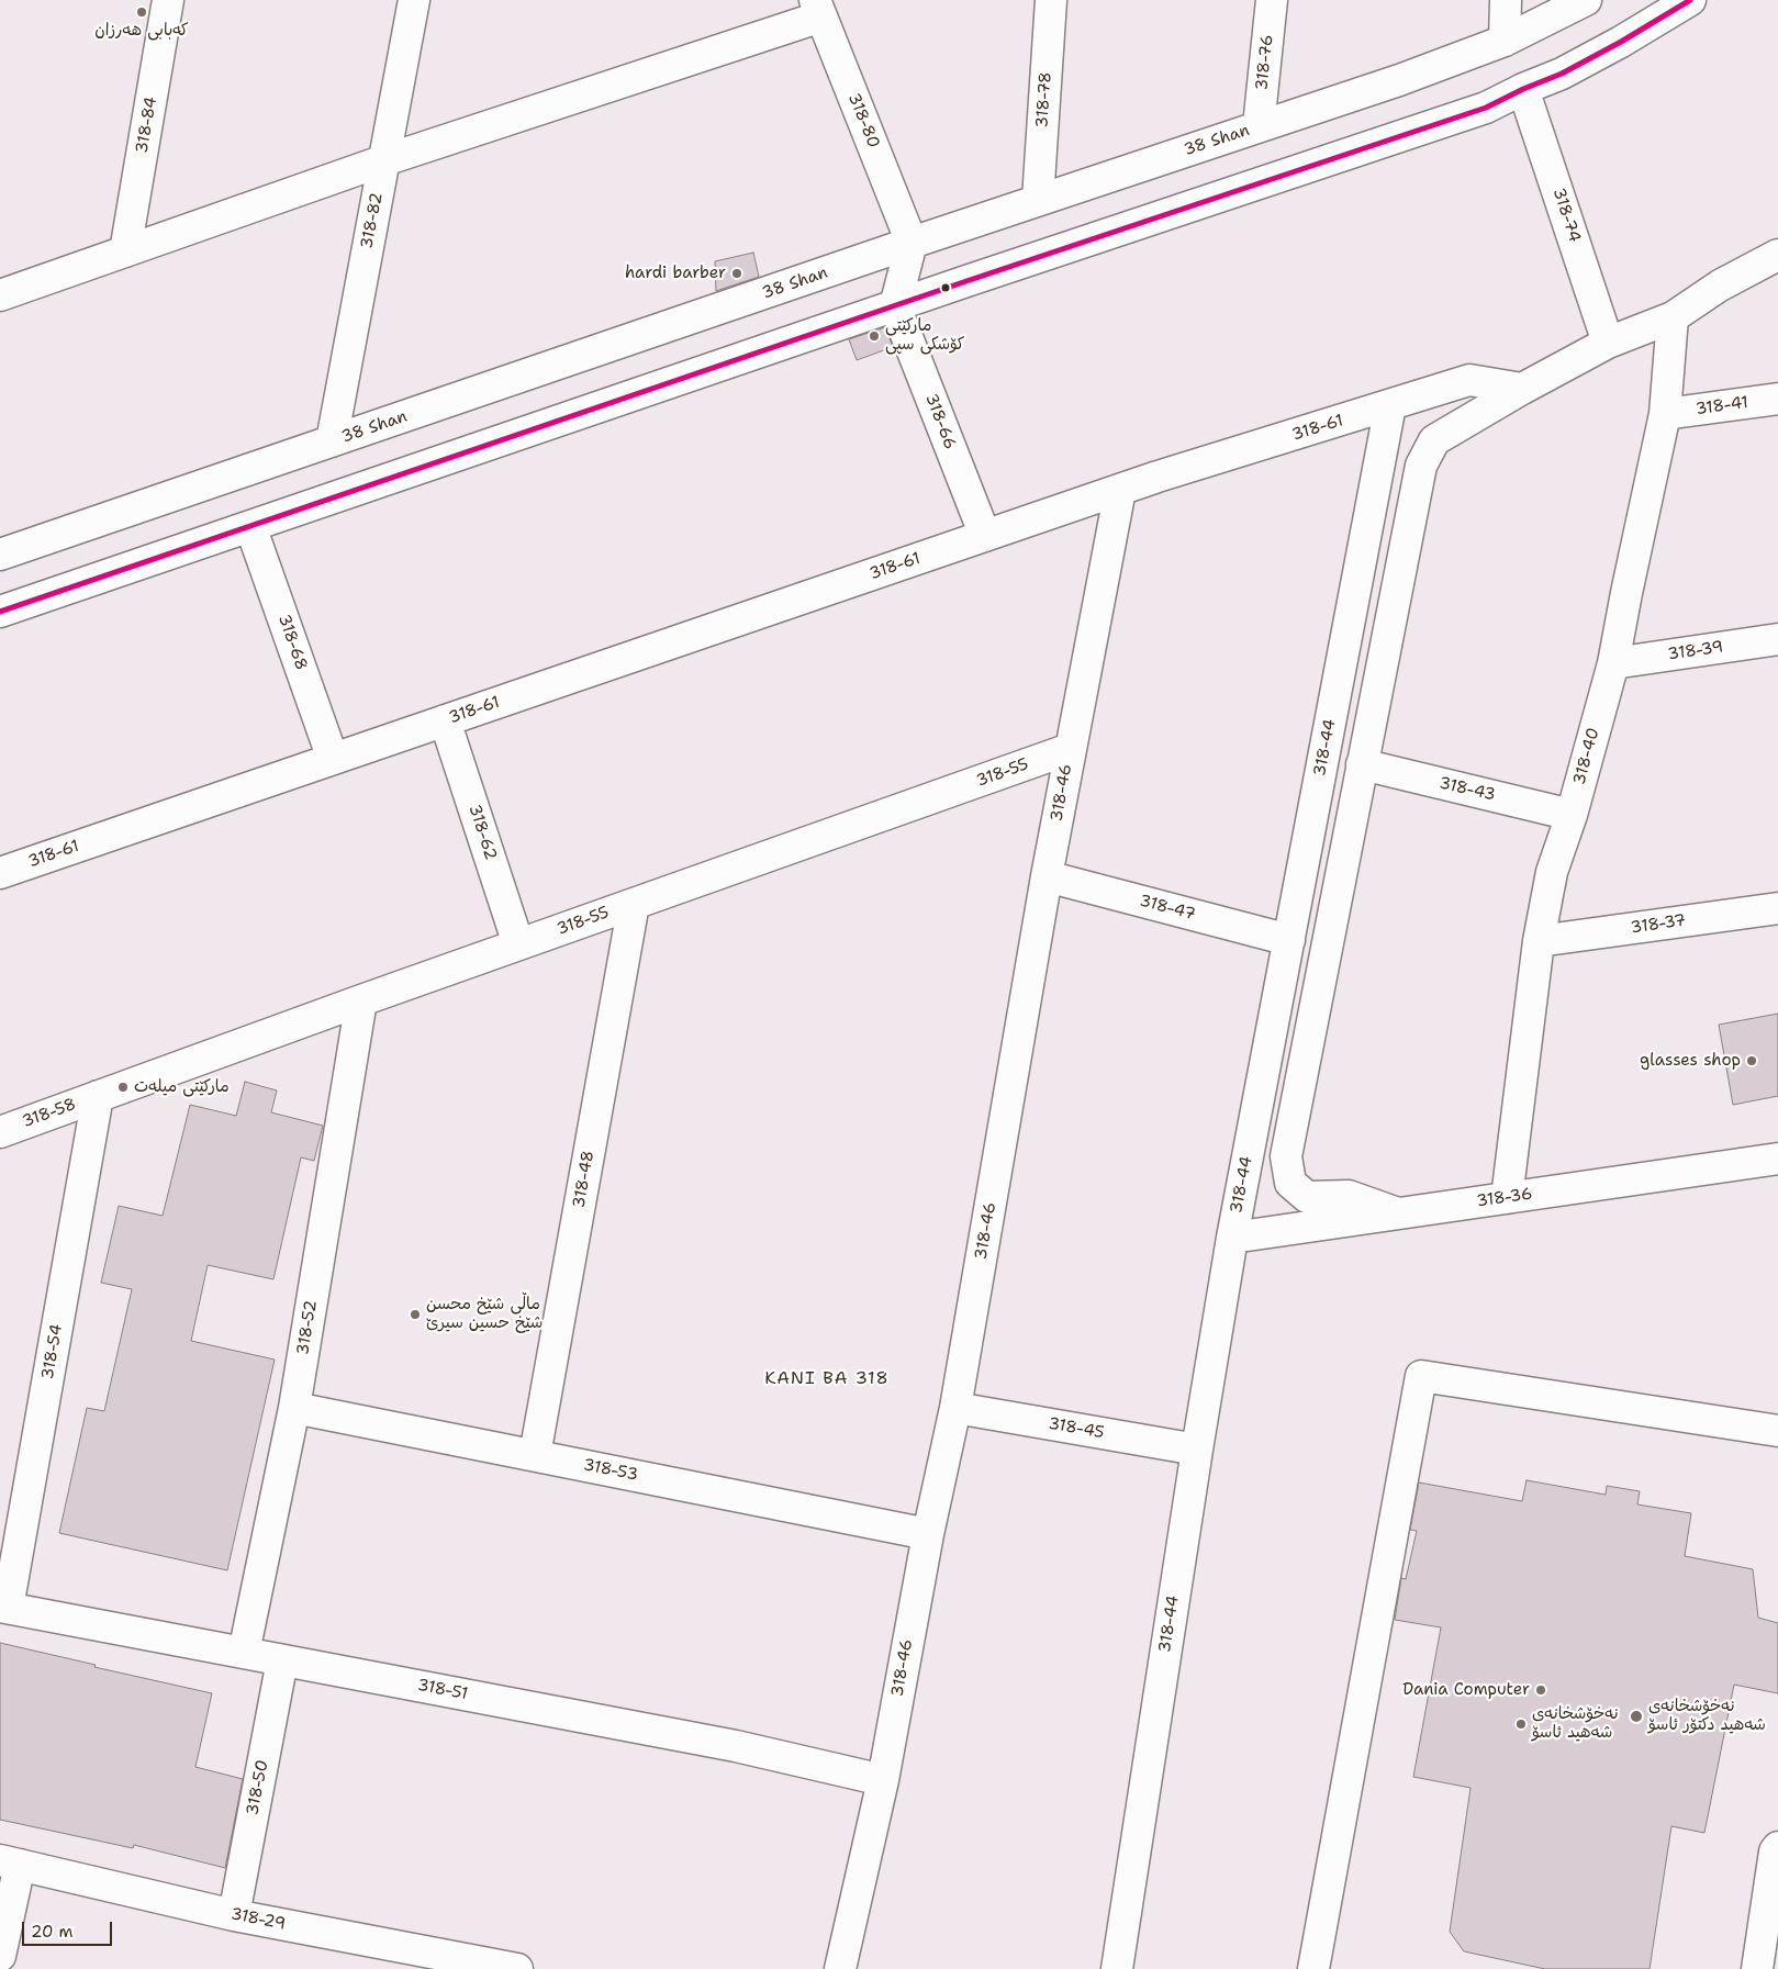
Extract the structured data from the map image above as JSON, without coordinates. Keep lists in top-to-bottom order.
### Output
{
  "streets": {
    "street": [
      "318-76",
      "318-78",
      "318-80",
      "318-84",
      "38 Shan",
      "318-74",
      "318-82",
      "318-41",
      "318-66",
      "318-61",
      "318-68",
      "318-39",
      "318-44",
      "318-40",
      "318-55",
      "318-43",
      "318-46",
      "318-62",
      "318-47",
      "318-37",
      "318-58",
      "318-48",
      "318-36",
      "318-52",
      "318-54",
      "318-45",
      "318-53",
      "318-51",
      "318-50",
      "318-29"
    ]
  },
  "crossings": [
    ["318-76", "38 Shan"],
    ["318-78", "38 Shan"],
    ["318-80", "38 Shan"],
    ["38 Shan", "318-82"],
    ["318-41", "318-40"],
    ["318-66", "318-61"],
    ["318-61", "318-68"],
    ["318-61", "318-44"],
    ["318-61", "318-46"],
    ["318-61", "318-62"],
    ["318-39", "318-40"],
    ["318-44", "318-47"],
    ["318-44", "318-36"],
    ["318-44", "318-45"],
    ["318-40", "318-43"],
    ["318-40", "318-37"],
    ["318-40", "318-36"],
    ["318-55", "318-46"],
    ["318-55", "318-62"],
    ["318-55", "318-58"],
    ["318-55", "318-48"],
    ["318-55", "318-52"],
    ["318-55", "318-54"],
    ["318-46", "318-47"],
    ["318-46", "318-45"],
    ["318-46", "318-53"],
    ["318-46", "318-51"],
    ["318-58", "318-54"],
    ["318-48", "318-53"],
    ["318-52", "318-53"],
    ["318-52", "318-51"],
    ["318-54", "318-51"],
    ["318-51", "318-50"],
    ["318-50", "318-29"]
  ],
  "districts": ["KANI BA 318"],
  "places": [
    "کەبابی هەرزان",
    "hardi barber",
    "مارکێتی کۆشکی سپی",
    "glasses shop",
    "مارکێتی میلەت",
    "ماڵی شێخ محسن شێخ حسین سیرێ",
    "Dania Computer",
    "نەخۆشخانەی شەهید دکتۆر ئاسۆ",
    "نەخۆشخانەی شەهید ئاسۆ"
  ],
  "scale_bar": "20 m"
}
